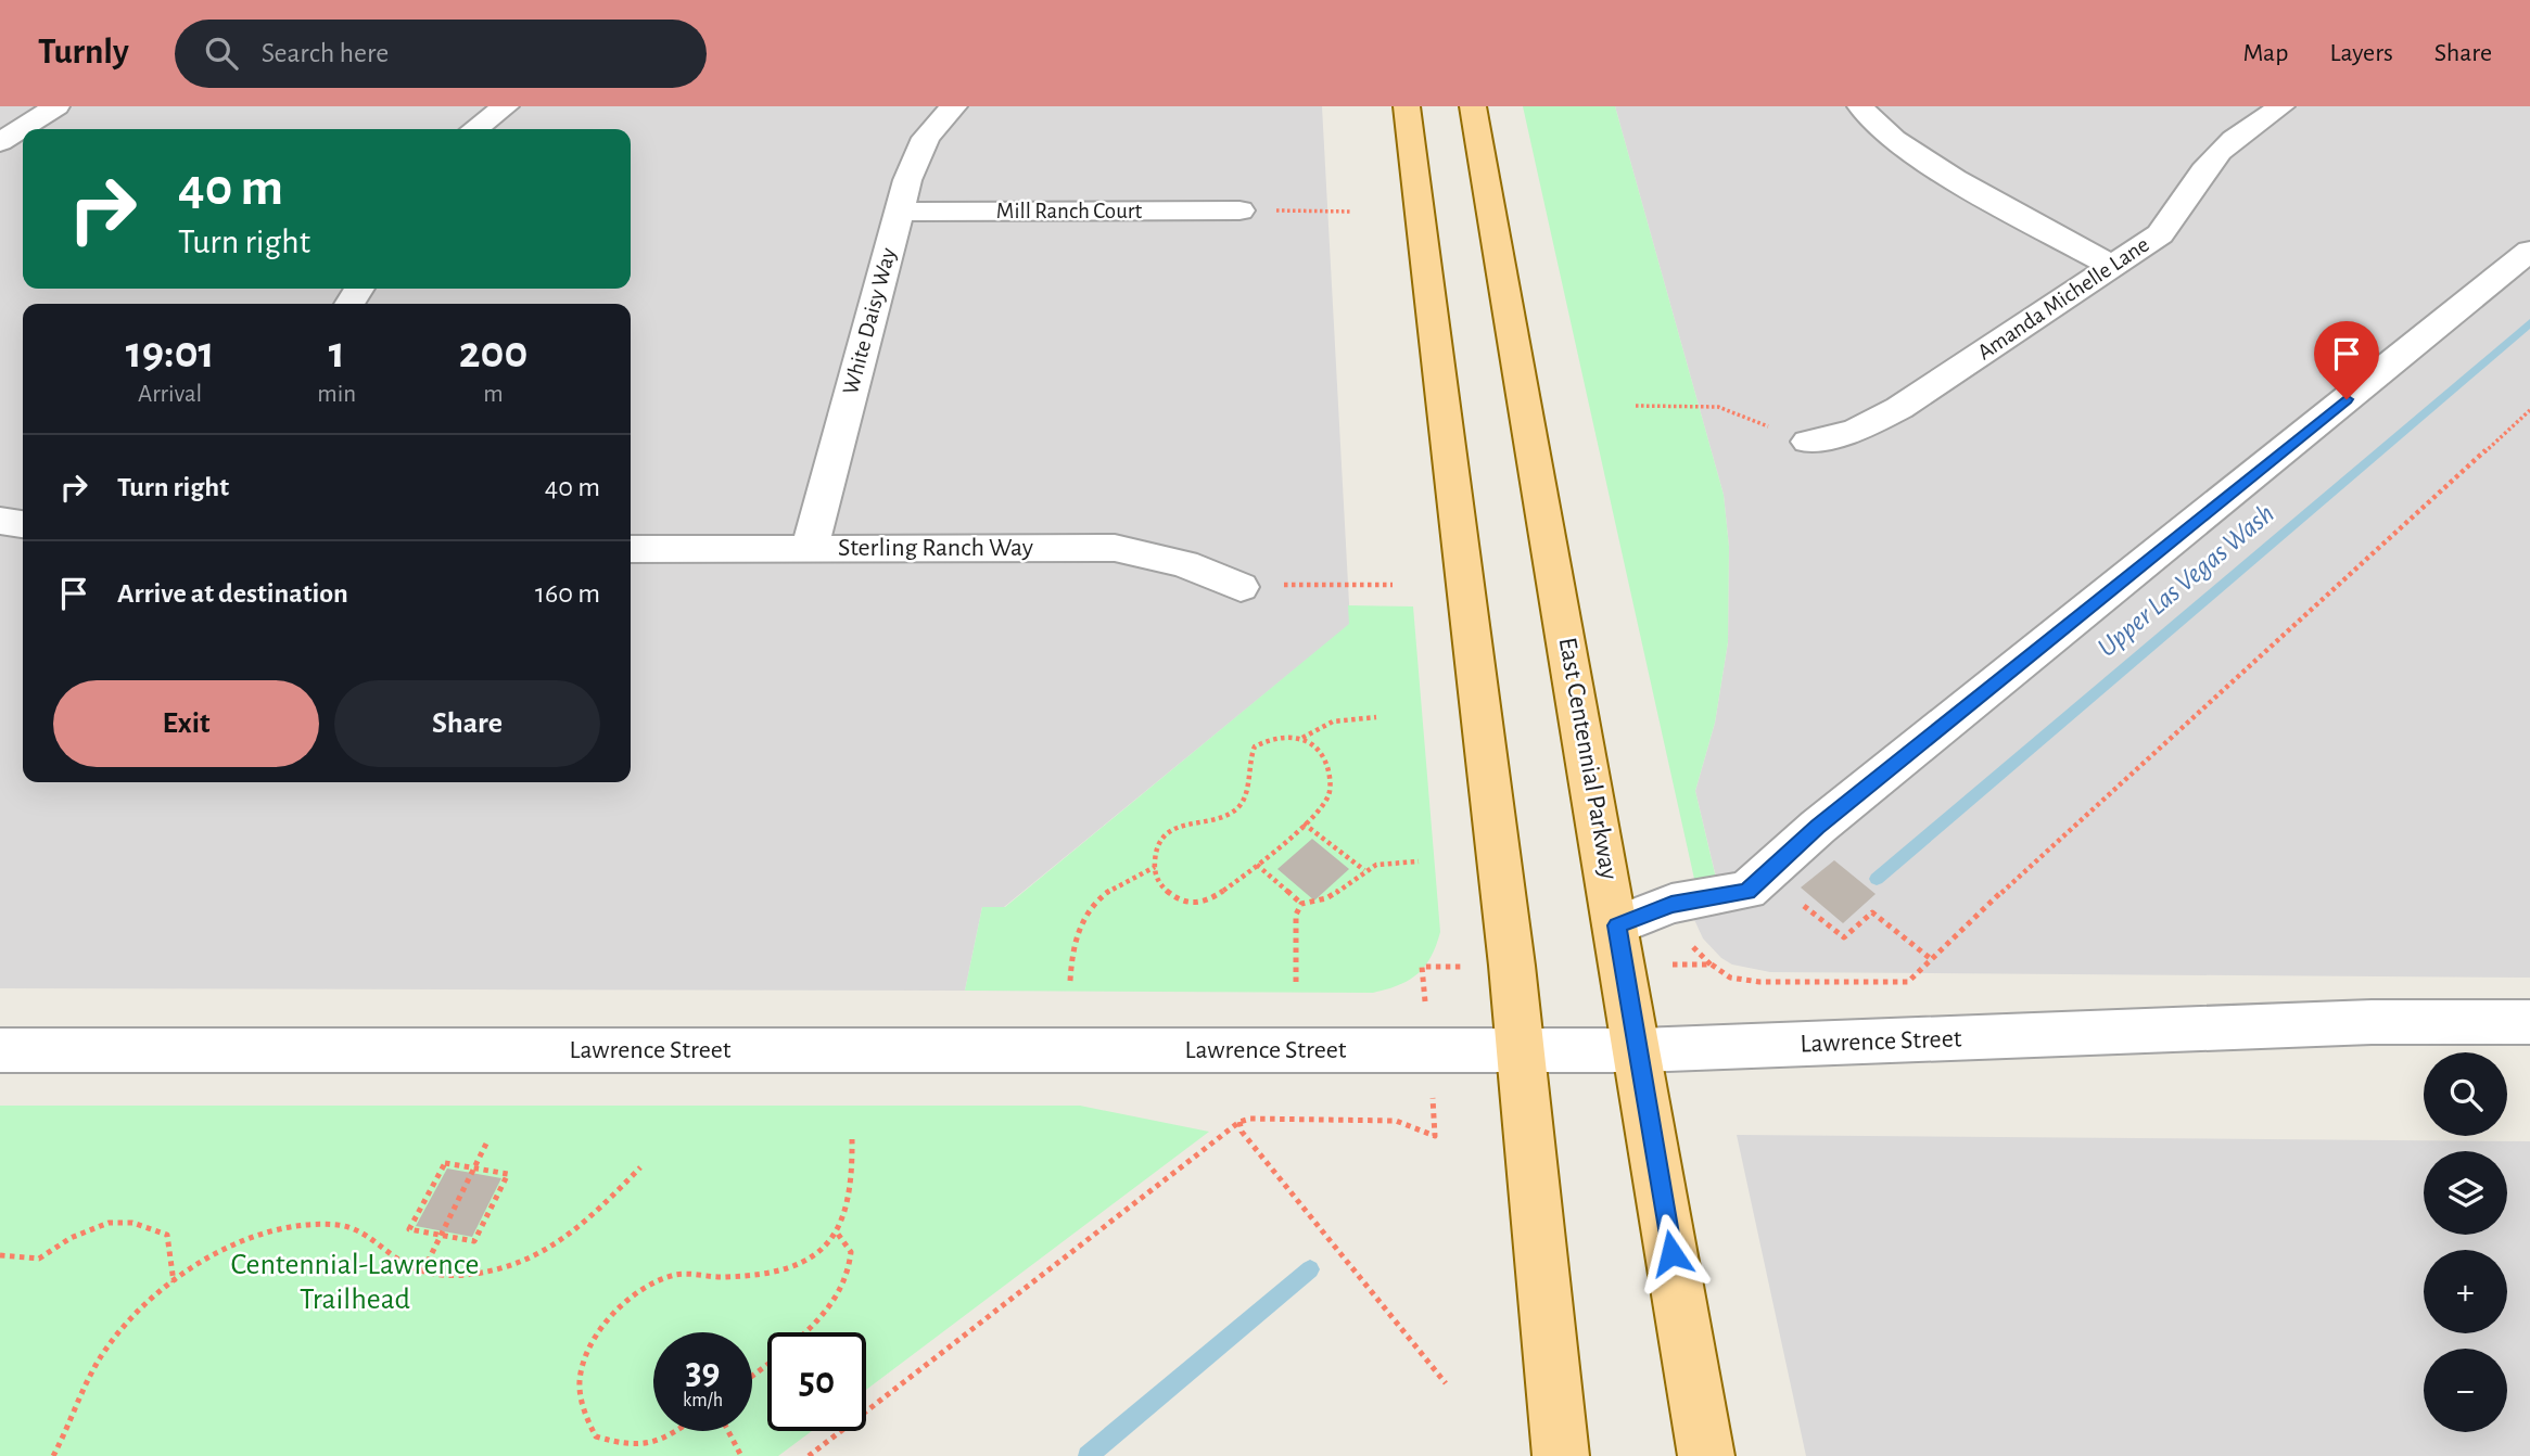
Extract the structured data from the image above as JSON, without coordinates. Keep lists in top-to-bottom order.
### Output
{
  "streets": {
    "main road": ["East Centennial Parkway"],
    "street": [
      "Mill Ranch Court",
      "Amanda Michelle Lane",
      "White Daisy Way",
      "Sterling Ranch Way",
      "Lawrence Street"
    ]
  },
  "crossings": [
    ["Mill Ranch Court", "White Daisy Way"],
    ["White Daisy Way", "Sterling Ranch Way"],
    ["East Centennial Parkway", "Lawrence Street"]
  ],
  "water": ["Upper Las Vegas Wash"],
  "parks": ["Centennial-Lawrence Trailhead"],
  "page": {
    "header": "Turnly",
    "search": "Search here",
    "nav": ["Map", "Layers", "Share"],
    "turn": ["40 m", "Turn right"],
    "eta": [
      "19:01",
      "Arrival",
      "1",
      "min",
      "200",
      "m"
    ],
    "list": [
      {
        "name": "Turn right",
        "value": "40 m"
      },
      {
        "name": "Arrive at destination",
        "value": "160 m"
      }
    ],
    "buttons": ["Exit", "Share"],
    "map_buttons": ["+", "−"],
    "speed": "39 km/h",
    "limit": "50"
  }
}
